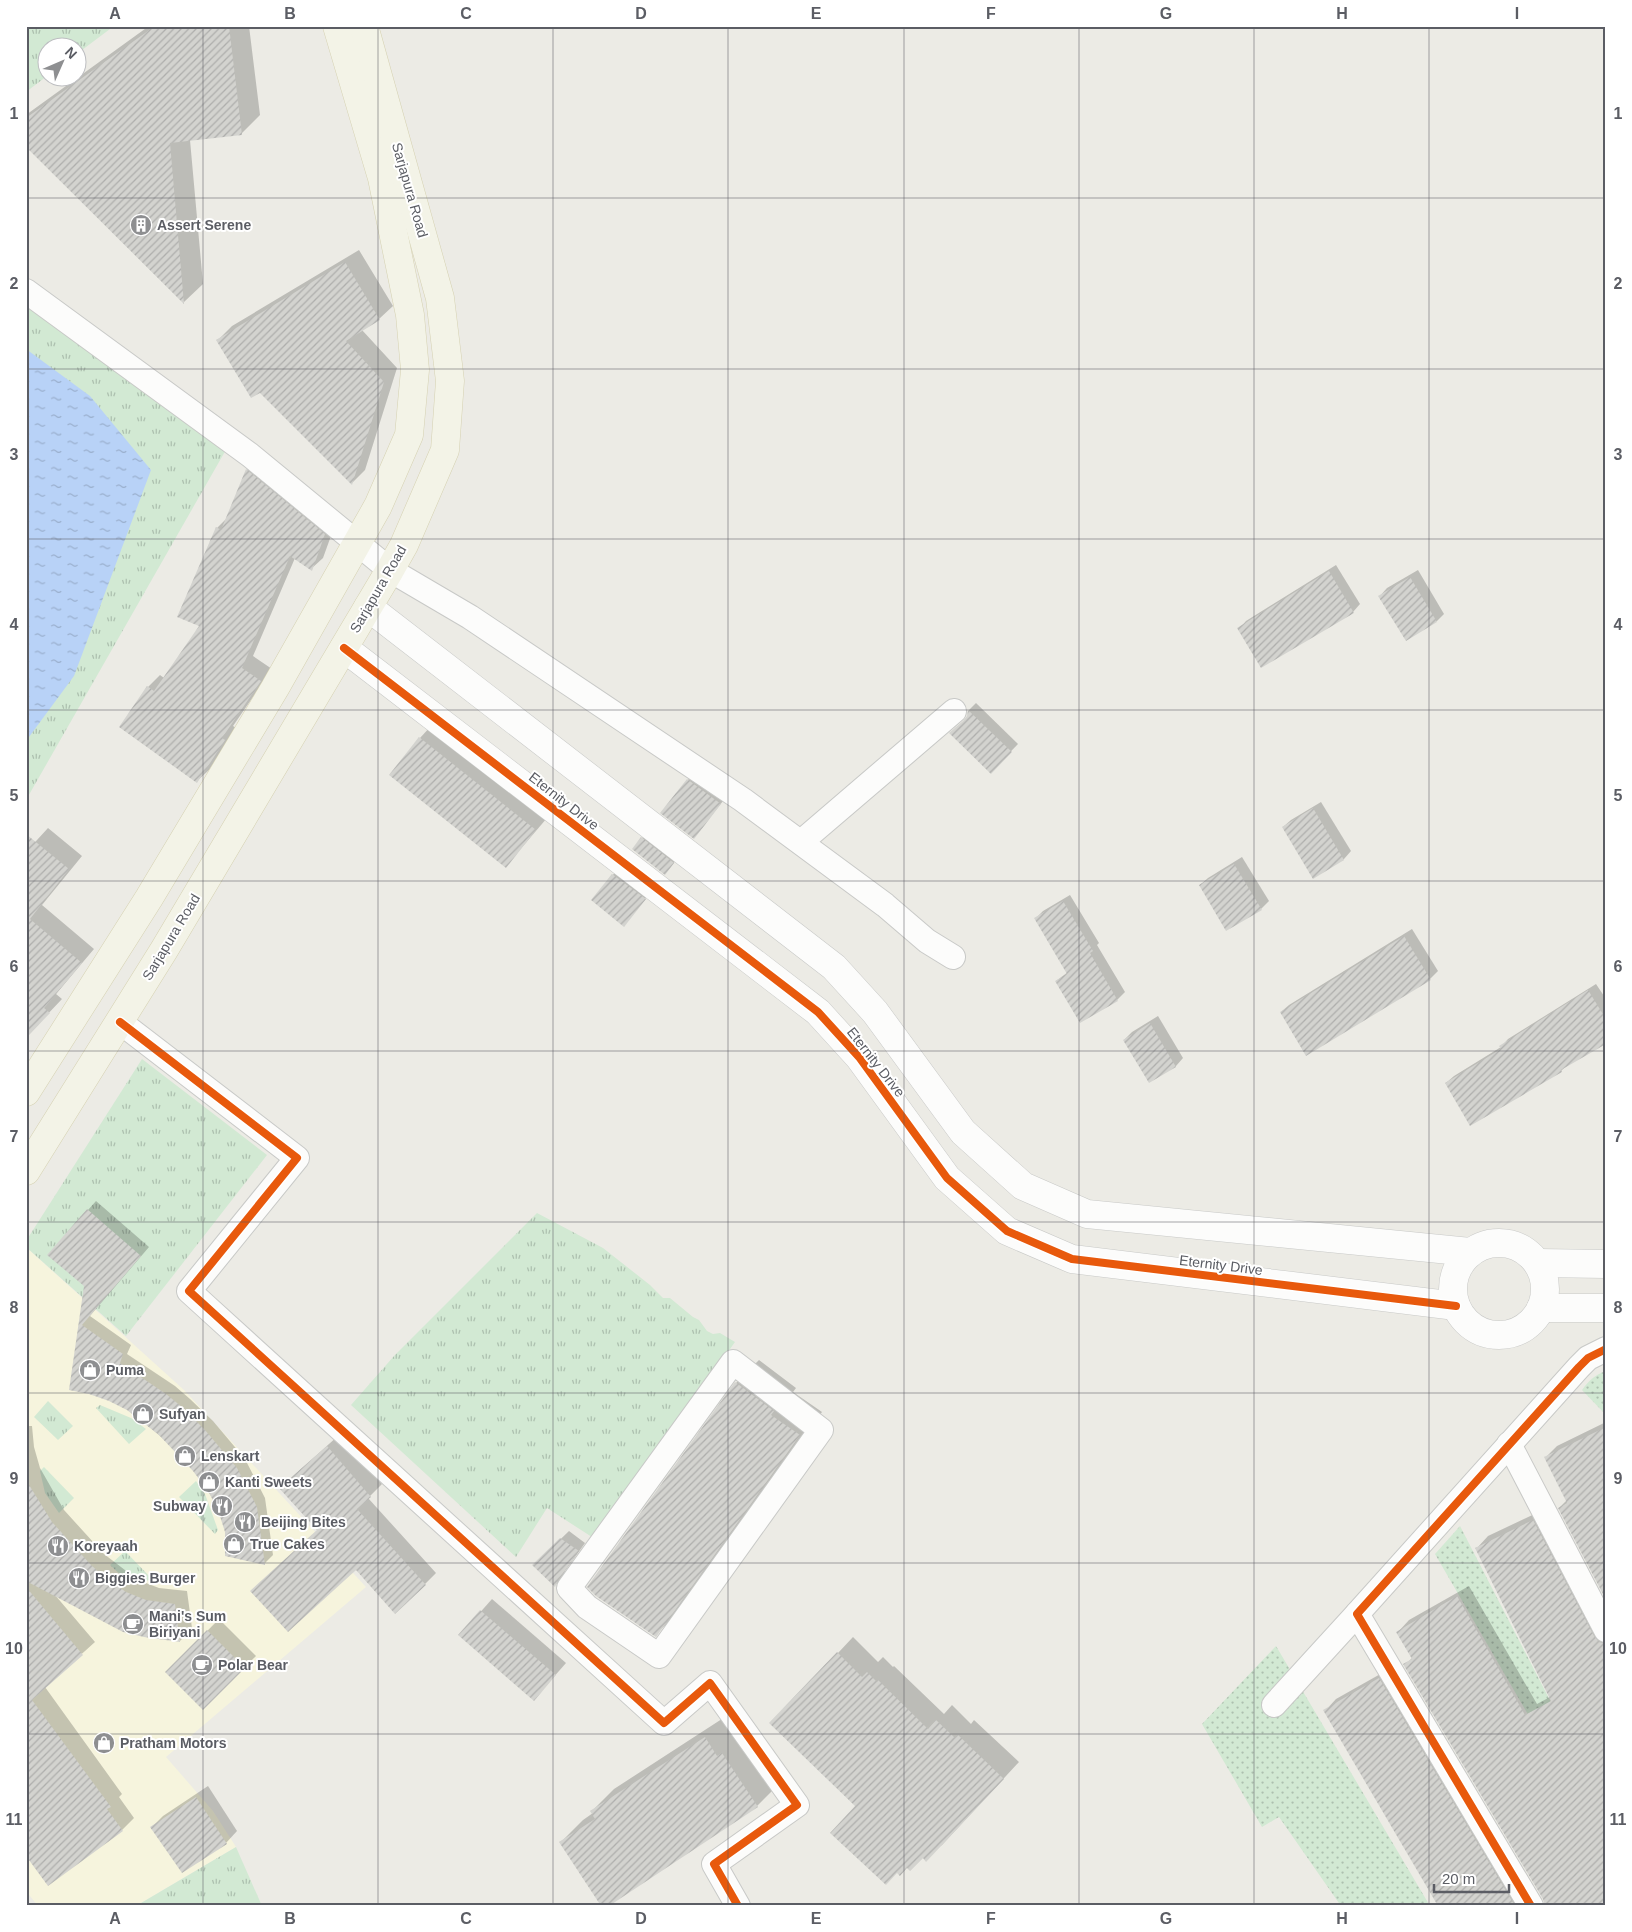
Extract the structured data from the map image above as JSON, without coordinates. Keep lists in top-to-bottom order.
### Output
{
  "streets": {
    "main road": ["Sarjapura Road"],
    "street": ["Eternity Drive"]
  },
  "crossings": [
    ["Sarjapura Road", "Eternity Drive"]
  ],
  "places": {
    "building": ["Assert Serene"],
    "shop": [
      "Puma",
      "Sufyan",
      "Lenskart",
      "Kanti Sweets",
      "True Cakes",
      "Pratham Motors"
    ],
    "restaurant": [
      "Subway",
      "Beijing Bites",
      "Koreyaah",
      "Biggies Burger"
    ],
    "cafe": ["Mani's Sum Biriyani", "Polar Bear"]
  },
  "scale_bar": "20 m",
  "north": "top right",
  "grid": {
    "columns": [
      "A",
      "B",
      "C",
      "D",
      "E",
      "F",
      "G",
      "H",
      "I"
    ],
    "rows": [
      "1",
      "2",
      "3",
      "4",
      "5",
      "6",
      "7",
      "8",
      "9",
      "10",
      "11"
    ]
  }
}
